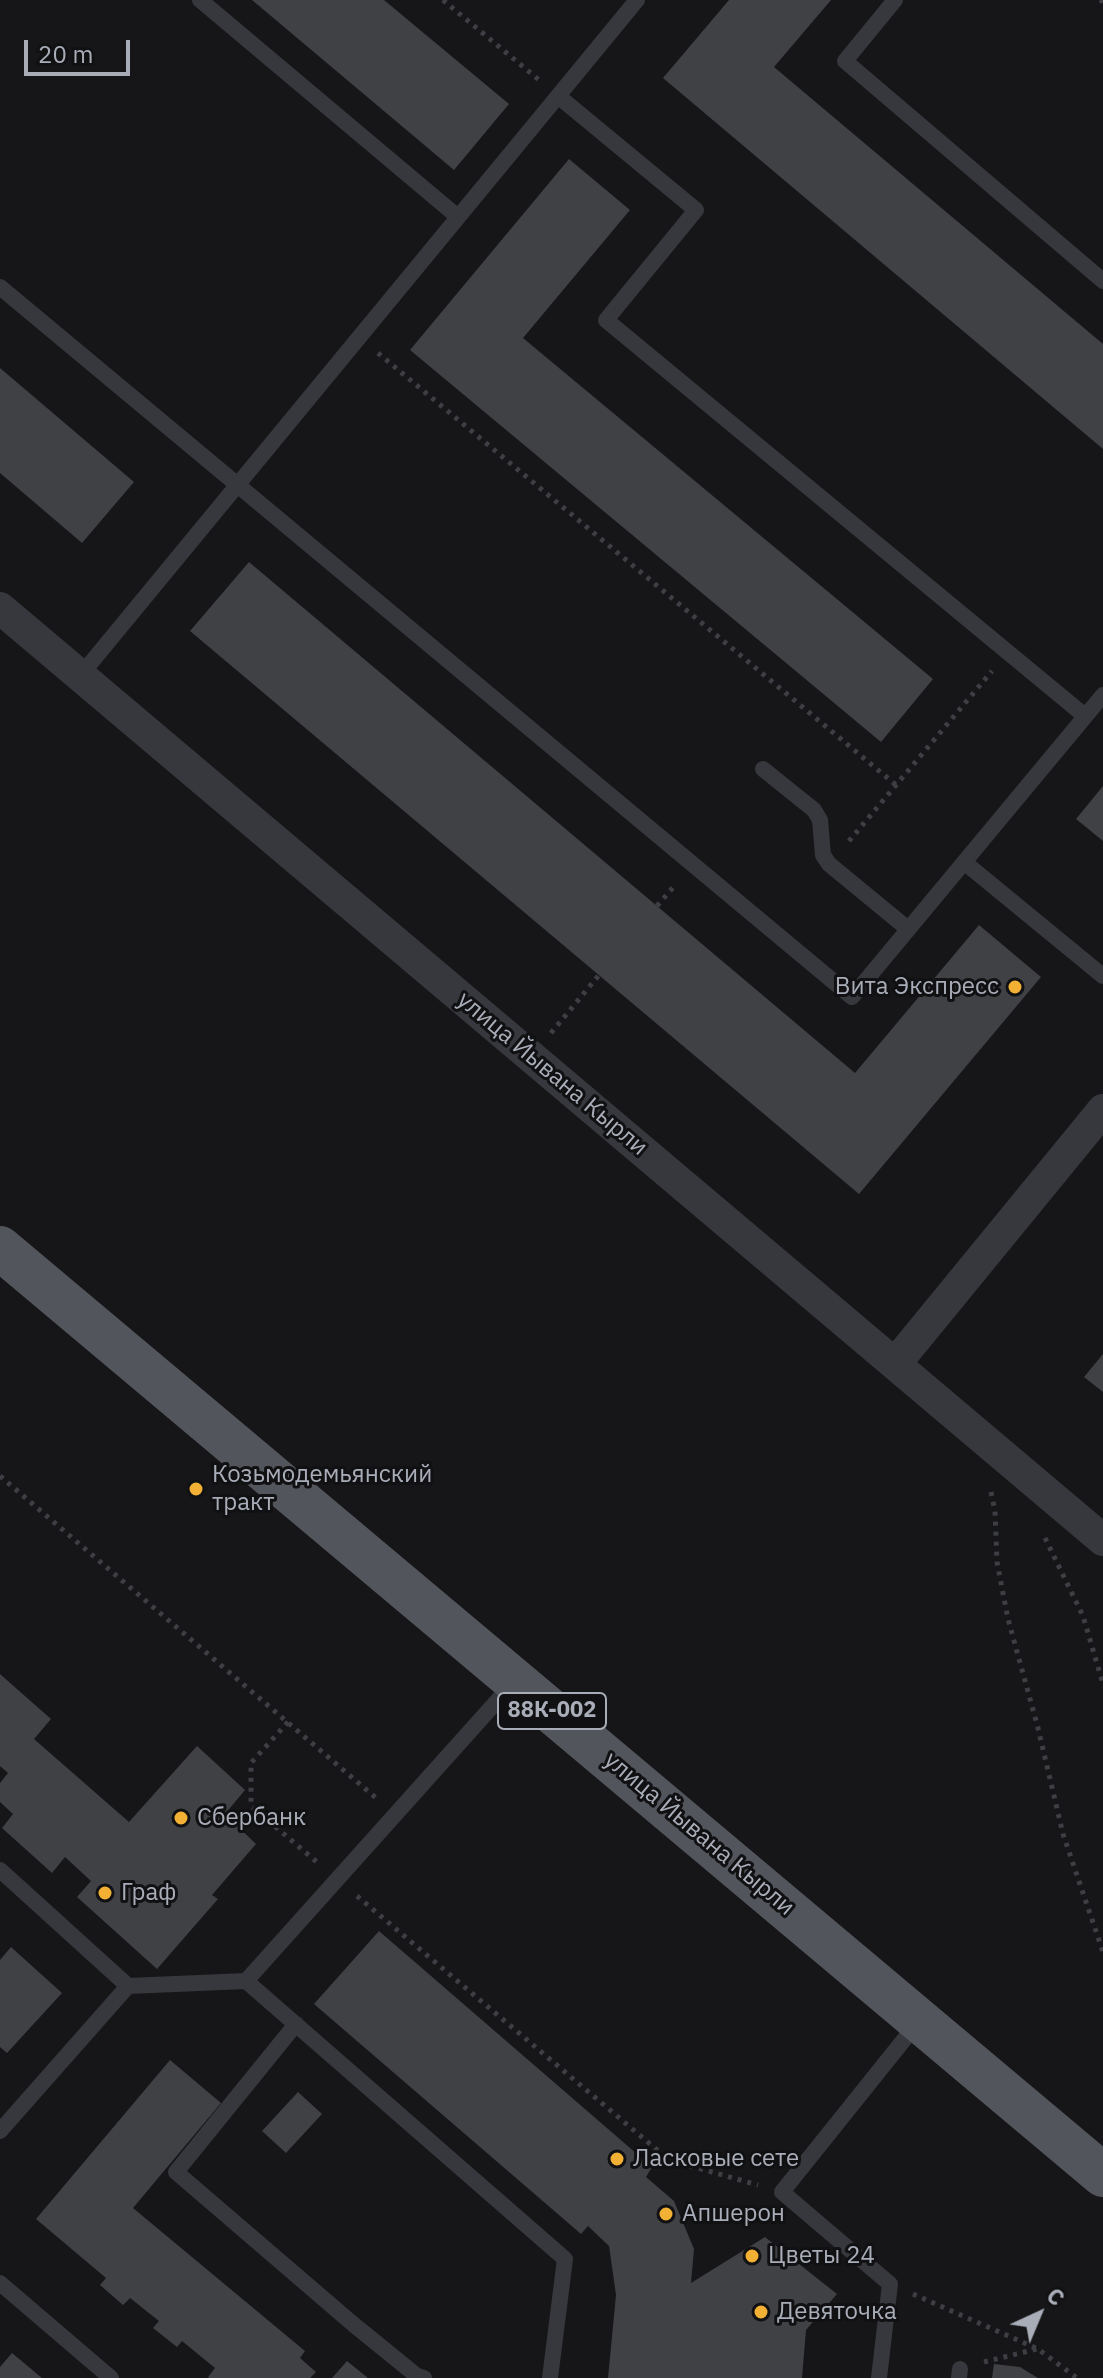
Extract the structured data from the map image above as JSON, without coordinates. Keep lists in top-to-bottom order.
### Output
{
  "streets": {
    "main road": ["улица Йывана Кырли", "88К-002"]
  },
  "places": [
    "Вита Экспресс",
    "Козьмодемьянский тракт",
    "Сбербанк",
    "Граф",
    "Ласковые сете",
    "Апшерон",
    "Цветы 24",
    "Девяточка"
  ],
  "scale_bar": "20 m",
  "north": "top right"
}
